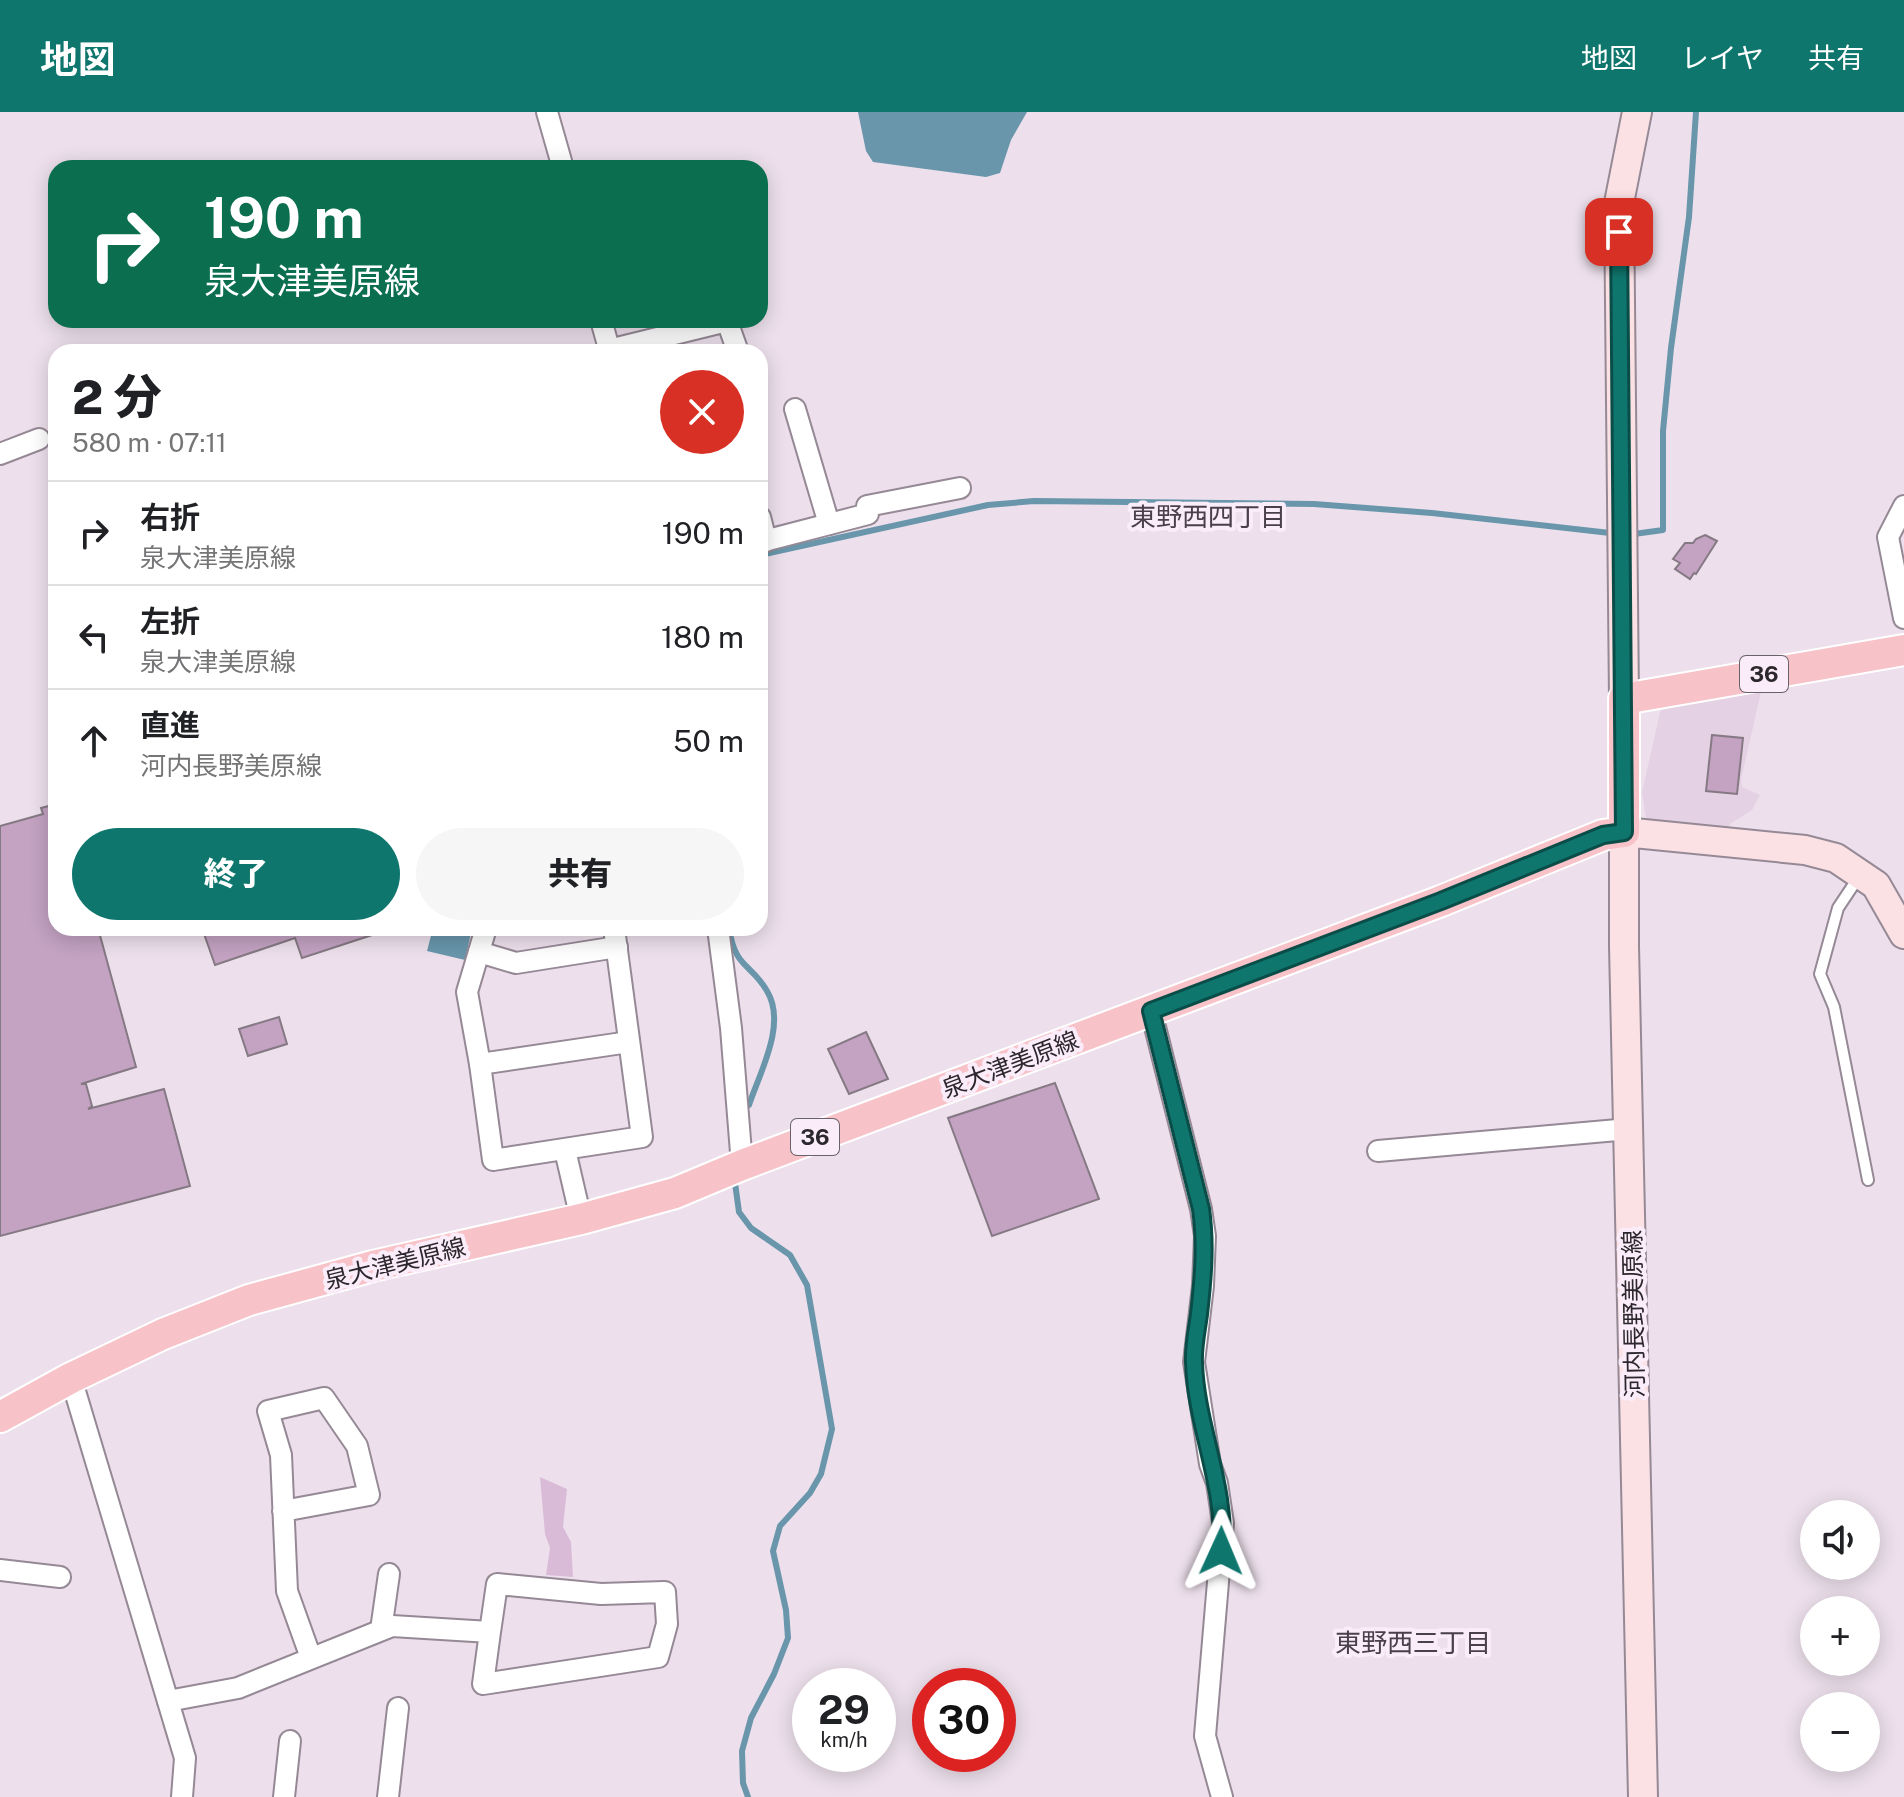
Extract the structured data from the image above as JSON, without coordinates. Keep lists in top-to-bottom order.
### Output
{
  "streets": {
    "main road": ["36", "泉大津美原線", "河内長野美原線"]
  },
  "crossings": [
    ["泉大津美原線", "河内長野美原線"]
  ],
  "districts": ["東野西四丁目", "東野西三丁目"],
  "page": {
    "header": "地図",
    "nav": ["地図", "レイヤ", "共有"],
    "turn": ["190 m", "泉大津美原線"],
    "heading": ["2 分", "580 m · 07:11"],
    "list": [
      {
        "name": "右折",
        "note": "泉大津美原線",
        "value": "190 m"
      },
      {
        "name": "左折",
        "note": "泉大津美原線",
        "value": "180 m"
      },
      {
        "name": "直進",
        "note": "河内長野美原線",
        "value": "50 m"
      }
    ],
    "buttons": ["終了", "共有"],
    "map_buttons": ["+", "−"],
    "speed": "29 km/h",
    "limit": "30"
  }
}
